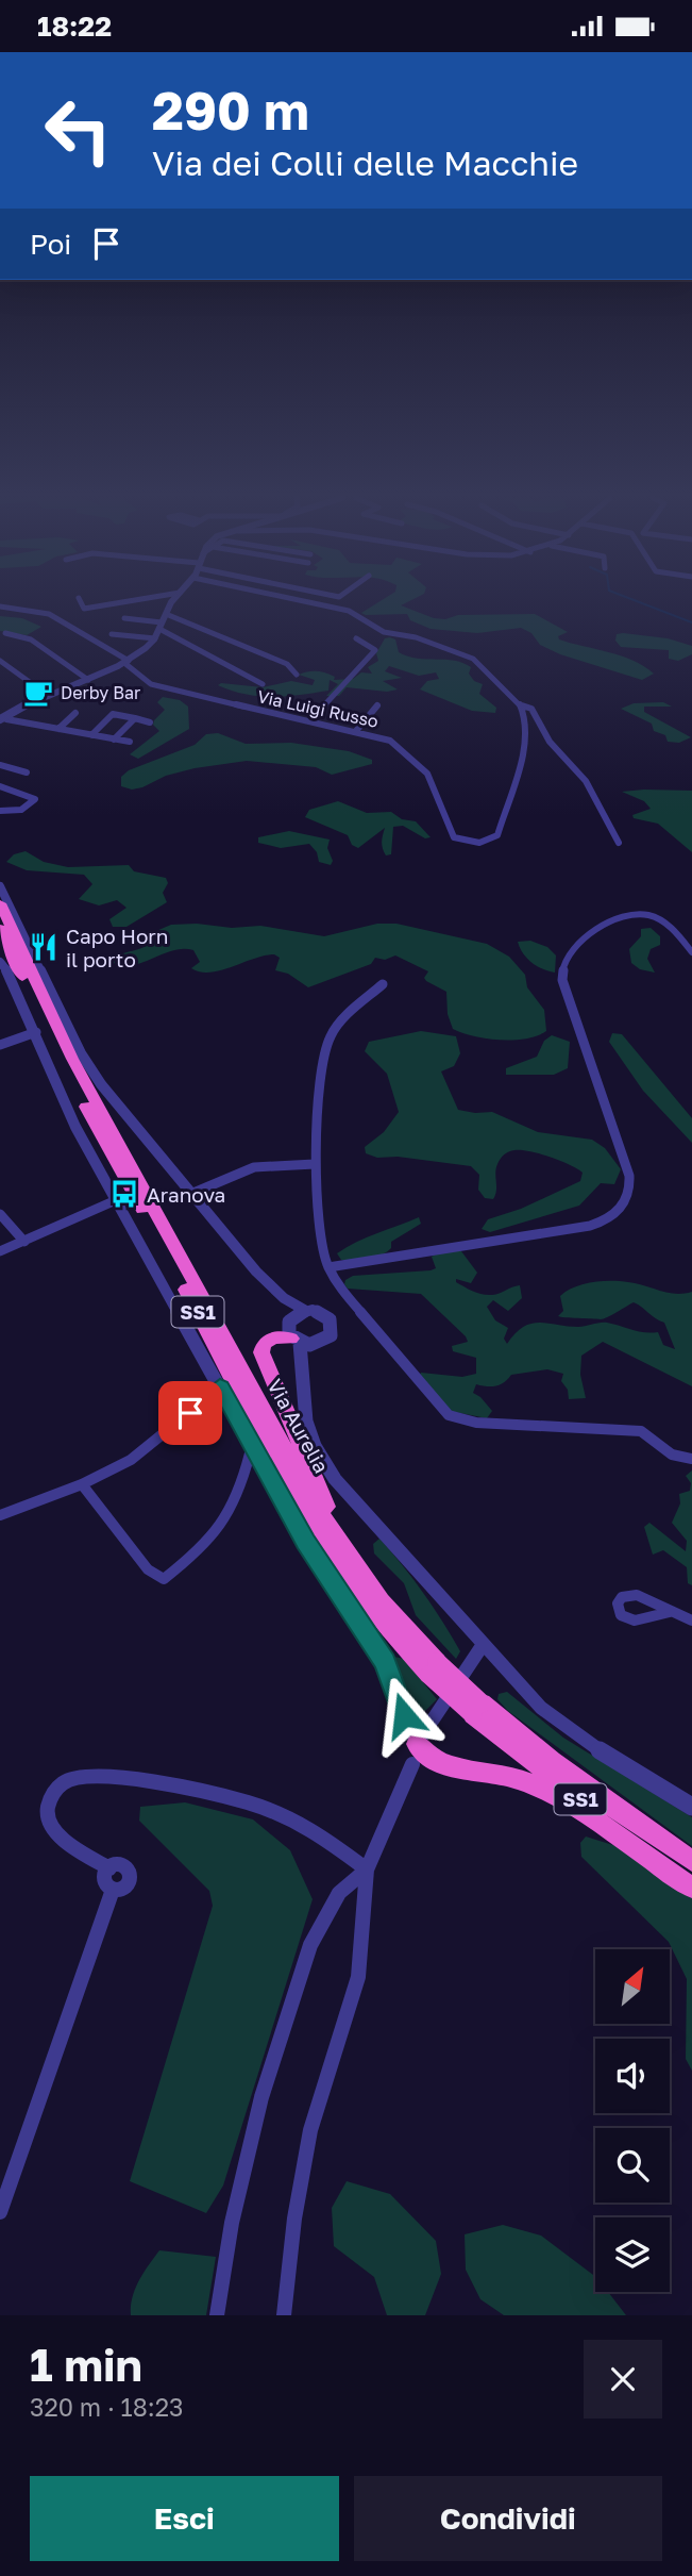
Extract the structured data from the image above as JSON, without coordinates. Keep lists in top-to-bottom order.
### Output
{
  "streets": {
    "highway": ["SS1", "Via Aurelia"],
    "street": ["Via Luigi Russo"]
  },
  "places": {
    "cafe": ["Derby Bar"],
    "restaurant": ["Capo Horn il porto"],
    "bus stop": ["Aranova"]
  },
  "north": "top right",
  "page": {
    "status": "18:22",
    "turn": ["290 m", "Via dei Colli delle Macchie"],
    "then": "Poi",
    "heading": ["1 min", "320 m · 18:23"],
    "buttons": ["Esci", "Condividi"]
  }
}
